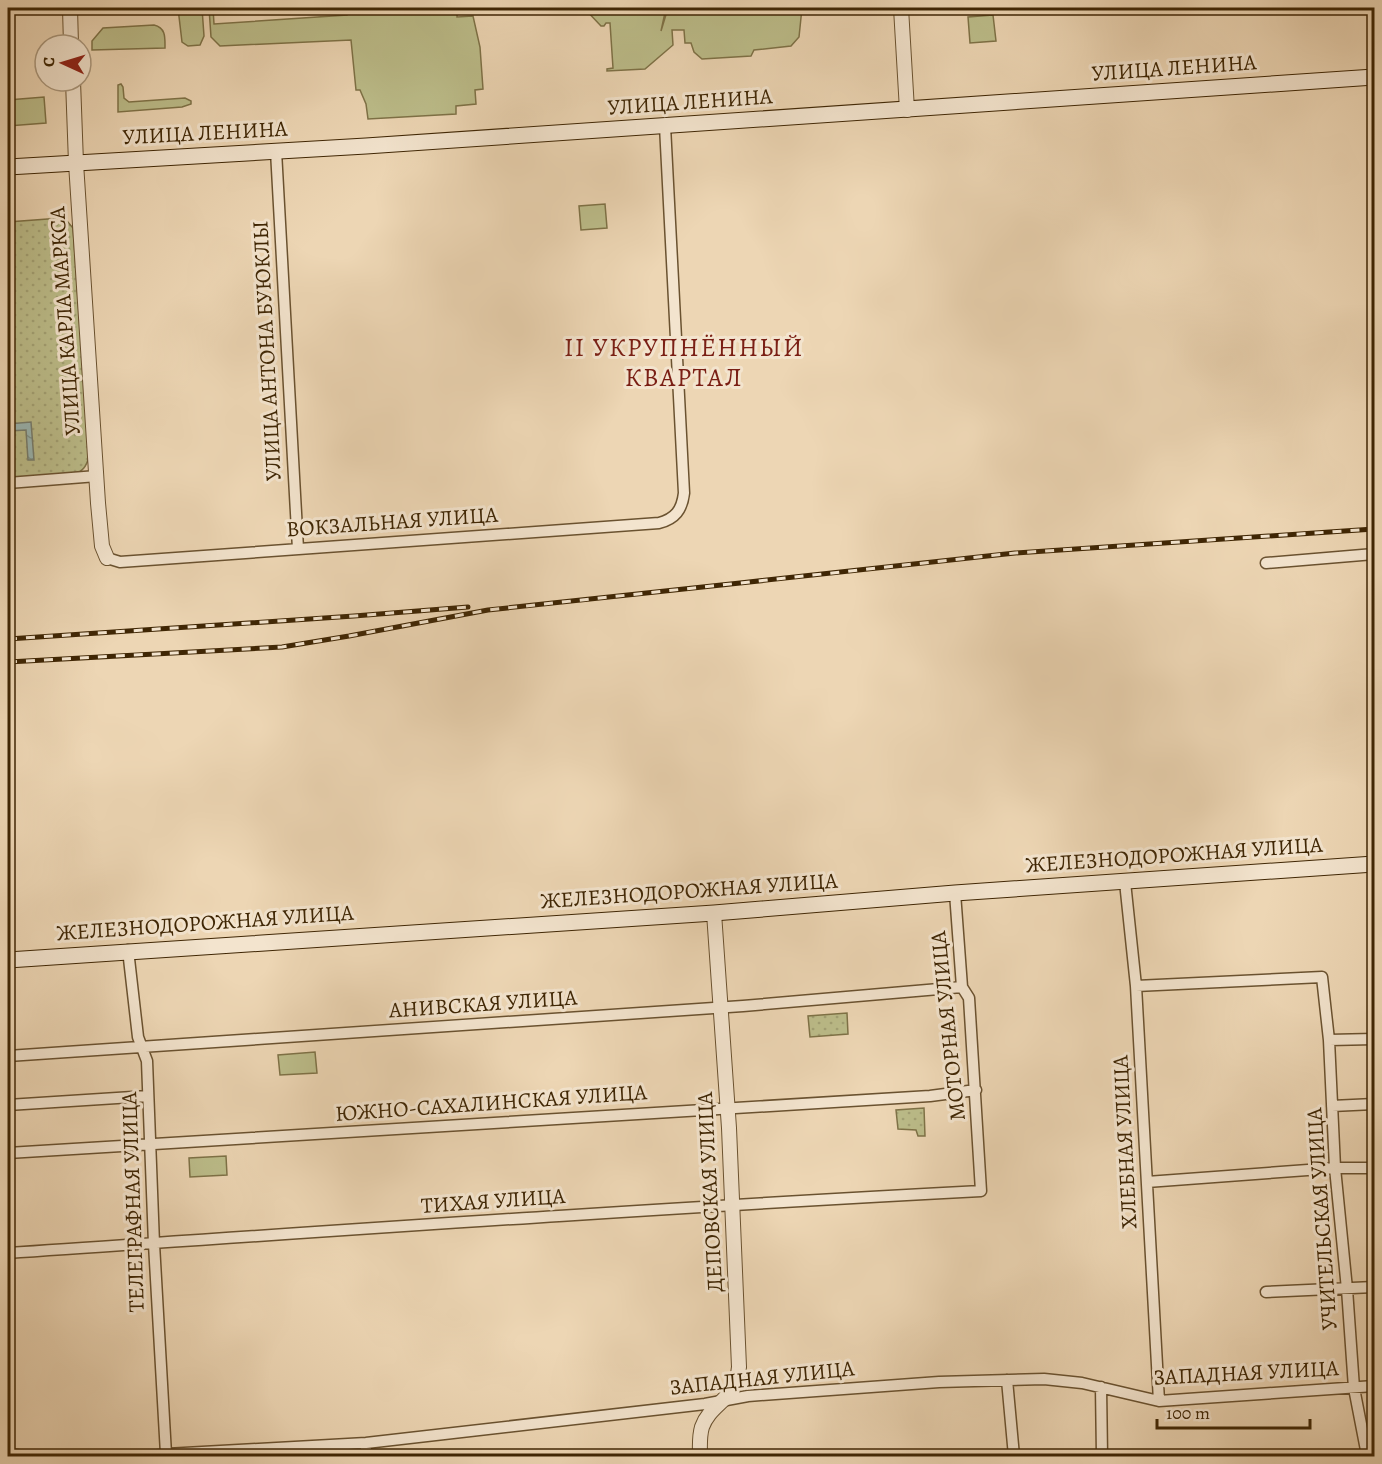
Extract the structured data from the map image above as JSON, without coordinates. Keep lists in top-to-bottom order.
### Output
{
  "streets": {
    "main road": ["УЛИЦА ЛЕНИНА", "ЖЕЛЕЗНОДОРОЖНАЯ УЛИЦА"],
    "street": [
      "УЛИЦА КАРЛА МАРКСА",
      "УЛИЦА АНТОНА БУЮКЛЫ",
      "ВОКЗАЛЬНАЯ УЛИЦА",
      "АНИВСКАЯ УЛИЦА",
      "МОТОРНАЯ УЛИЦА",
      "ЮЖНО-САХАЛИНСКАЯ УЛИЦА",
      "ХЛЕБНАЯ УЛИЦА",
      "ДЕПОВСКАЯ УЛИЦА",
      "ТИХАЯ УЛИЦА",
      "ТЕЛЕГРАФНАЯ УЛИЦА",
      "УЧИТЕЛЬСКАЯ УЛИЦА",
      "ЗАПАДНАЯ УЛИЦА"
    ]
  },
  "crossings": [
    ["УЛИЦА ЛЕНИНА", "УЛИЦА КАРЛА МАРКСА"],
    ["УЛИЦА ЛЕНИНА", "УЛИЦА АНТОНА БУЮКЛЫ"],
    ["УЛИЦА ЛЕНИНА", "ВОКЗАЛЬНАЯ УЛИЦА"],
    ["УЛИЦА КАРЛА МАРКСА", "ВОКЗАЛЬНАЯ УЛИЦА"],
    ["УЛИЦА АНТОНА БУЮКЛЫ", "ВОКЗАЛЬНАЯ УЛИЦА"],
    ["ЖЕЛЕЗНОДОРОЖНАЯ УЛИЦА", "МОТОРНАЯ УЛИЦА"],
    ["ЖЕЛЕЗНОДОРОЖНАЯ УЛИЦА", "ХЛЕБНАЯ УЛИЦА"],
    ["ЖЕЛЕЗНОДОРОЖНАЯ УЛИЦА", "ДЕПОВСКАЯ УЛИЦА"],
    ["ЖЕЛЕЗНОДОРОЖНАЯ УЛИЦА", "ТЕЛЕГРАФНАЯ УЛИЦА"],
    ["АНИВСКАЯ УЛИЦА", "МОТОРНАЯ УЛИЦА"],
    ["АНИВСКАЯ УЛИЦА", "ДЕПОВСКАЯ УЛИЦА"],
    ["АНИВСКАЯ УЛИЦА", "ТЕЛЕГРАФНАЯ УЛИЦА"],
    ["МОТОРНАЯ УЛИЦА", "ЮЖНО-САХАЛИНСКАЯ УЛИЦА"],
    ["МОТОРНАЯ УЛИЦА", "ТИХАЯ УЛИЦА"],
    ["ЮЖНО-САХАЛИНСКАЯ УЛИЦА", "ДЕПОВСКАЯ УЛИЦА"],
    ["ЮЖНО-САХАЛИНСКАЯ УЛИЦА", "ТЕЛЕГРАФНАЯ УЛИЦА"],
    ["ХЛЕБНАЯ УЛИЦА", "УЧИТЕЛЬСКАЯ УЛИЦА"],
    ["ХЛЕБНАЯ УЛИЦА", "ЗАПАДНАЯ УЛИЦА"],
    ["ДЕПОВСКАЯ УЛИЦА", "ТИХАЯ УЛИЦА"],
    ["ДЕПОВСКАЯ УЛИЦА", "ЗАПАДНАЯ УЛИЦА"],
    ["ТИХАЯ УЛИЦА", "ТЕЛЕГРАФНАЯ УЛИЦА"],
    ["ТЕЛЕГРАФНАЯ УЛИЦА", "ЗАПАДНАЯ УЛИЦА"],
    ["УЧИТЕЛЬСКАЯ УЛИЦА", "ЗАПАДНАЯ УЛИЦА"]
  ],
  "districts": ["II УКРУПНЁННЫЙ КВАРТАЛ"],
  "scale_bar": "100 m",
  "north": "left"
}
